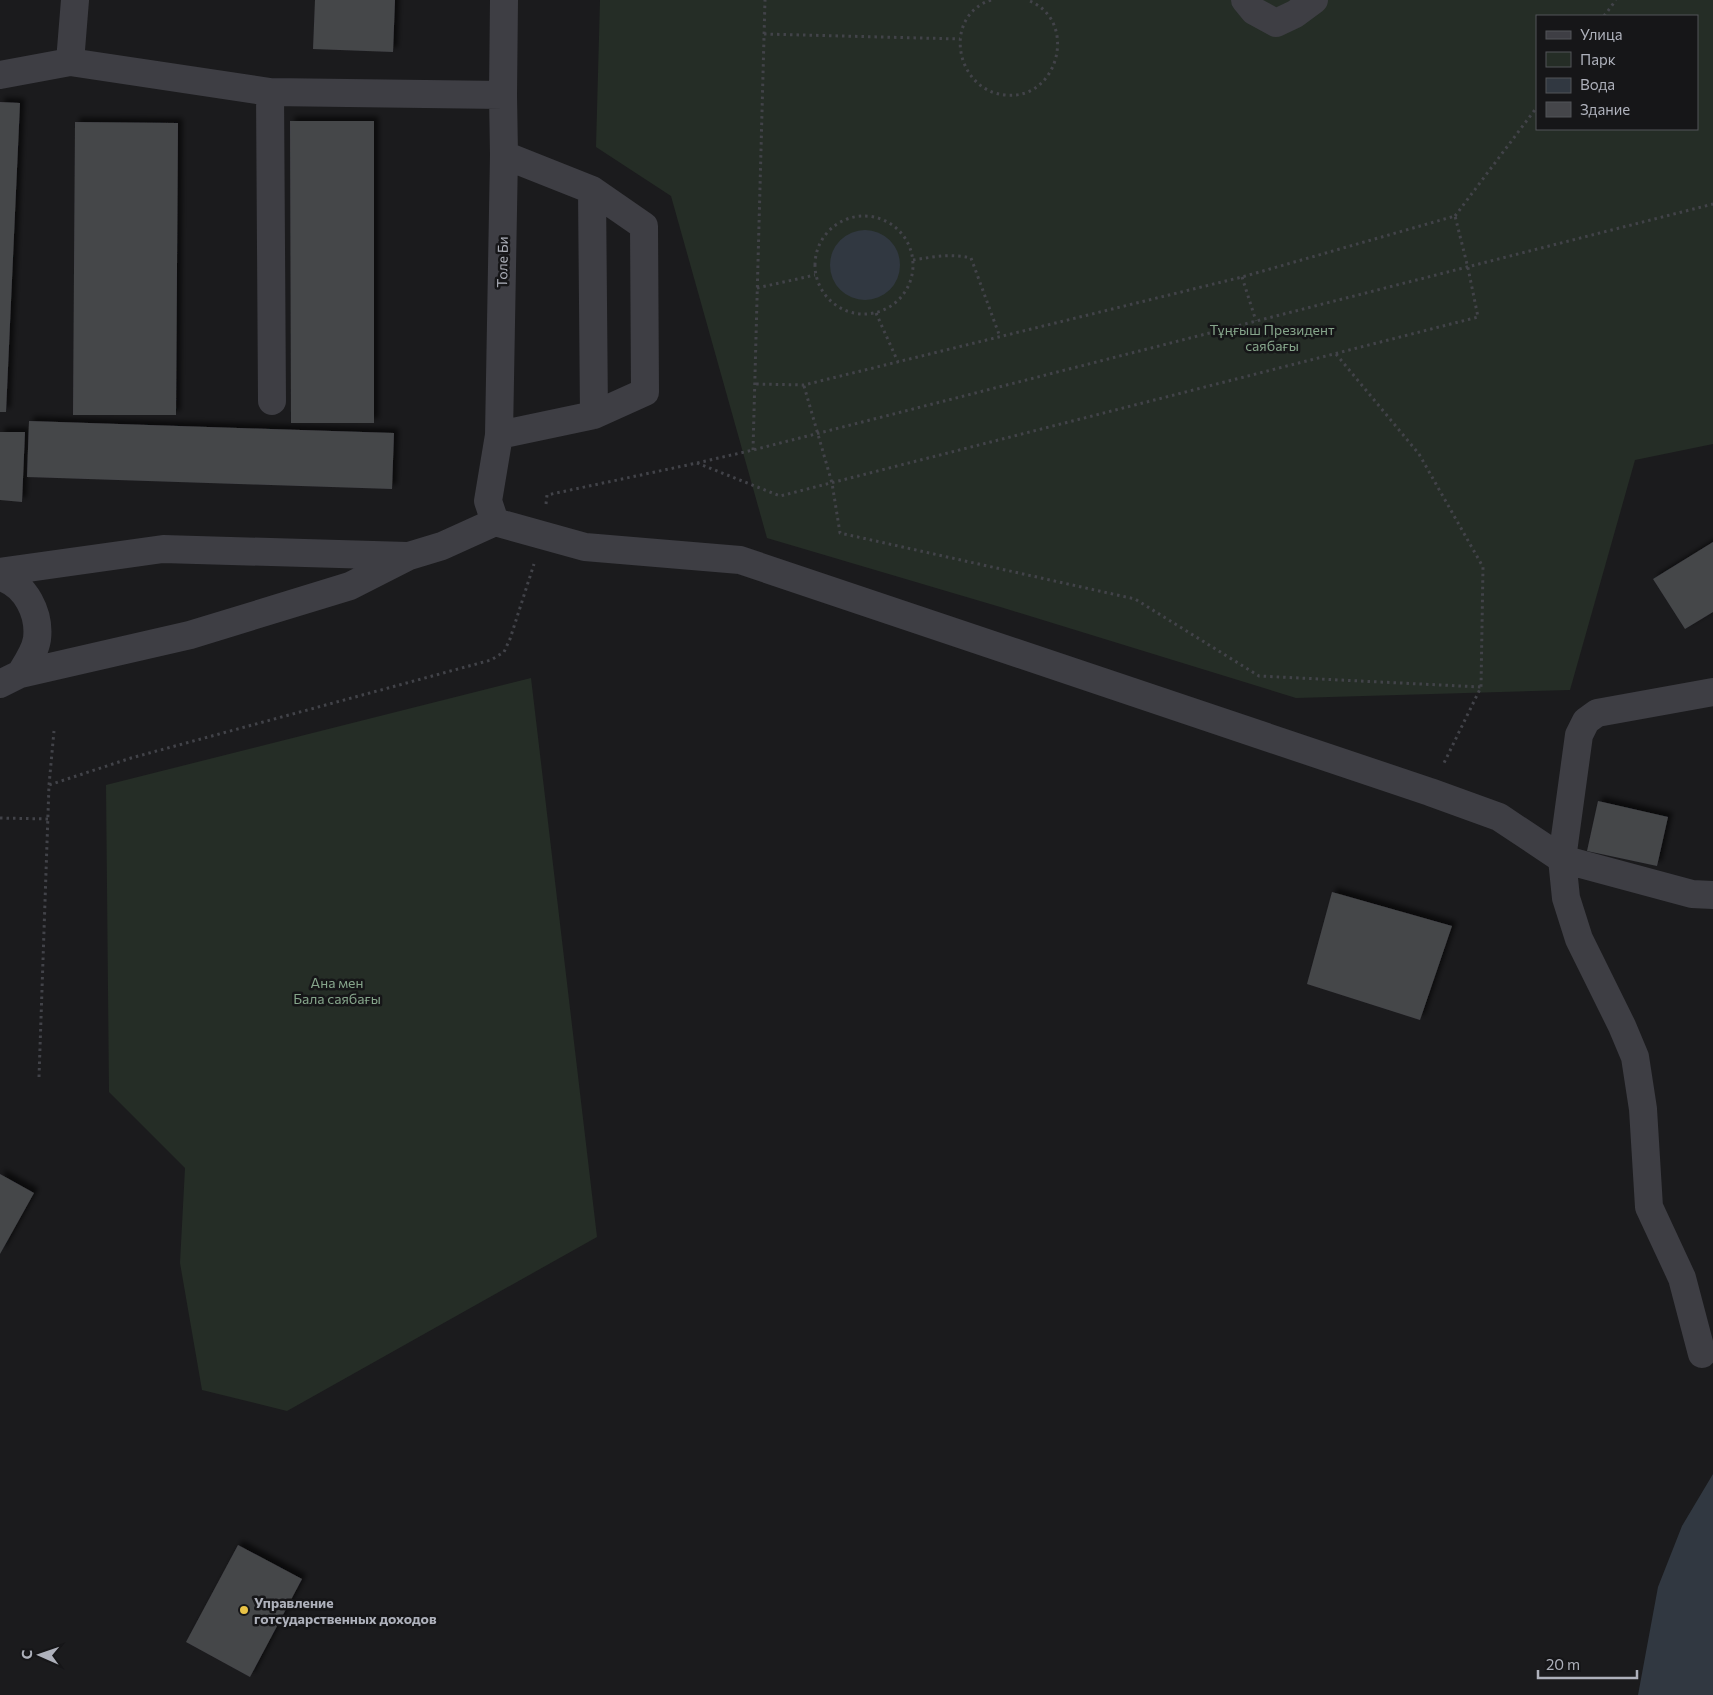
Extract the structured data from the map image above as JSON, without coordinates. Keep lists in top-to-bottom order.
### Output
{
  "streets": {
    "street": ["Толе Би"]
  },
  "parks": ["Тұңғыш Президент саябағы", "Ана мен Бала саябағы"],
  "places": ["Управление готсударственных доходов"],
  "legend": [
    "Улица",
    "Парк",
    "Вода",
    "Здание"
  ],
  "scale_bar": "20 m",
  "north": "left"
}
